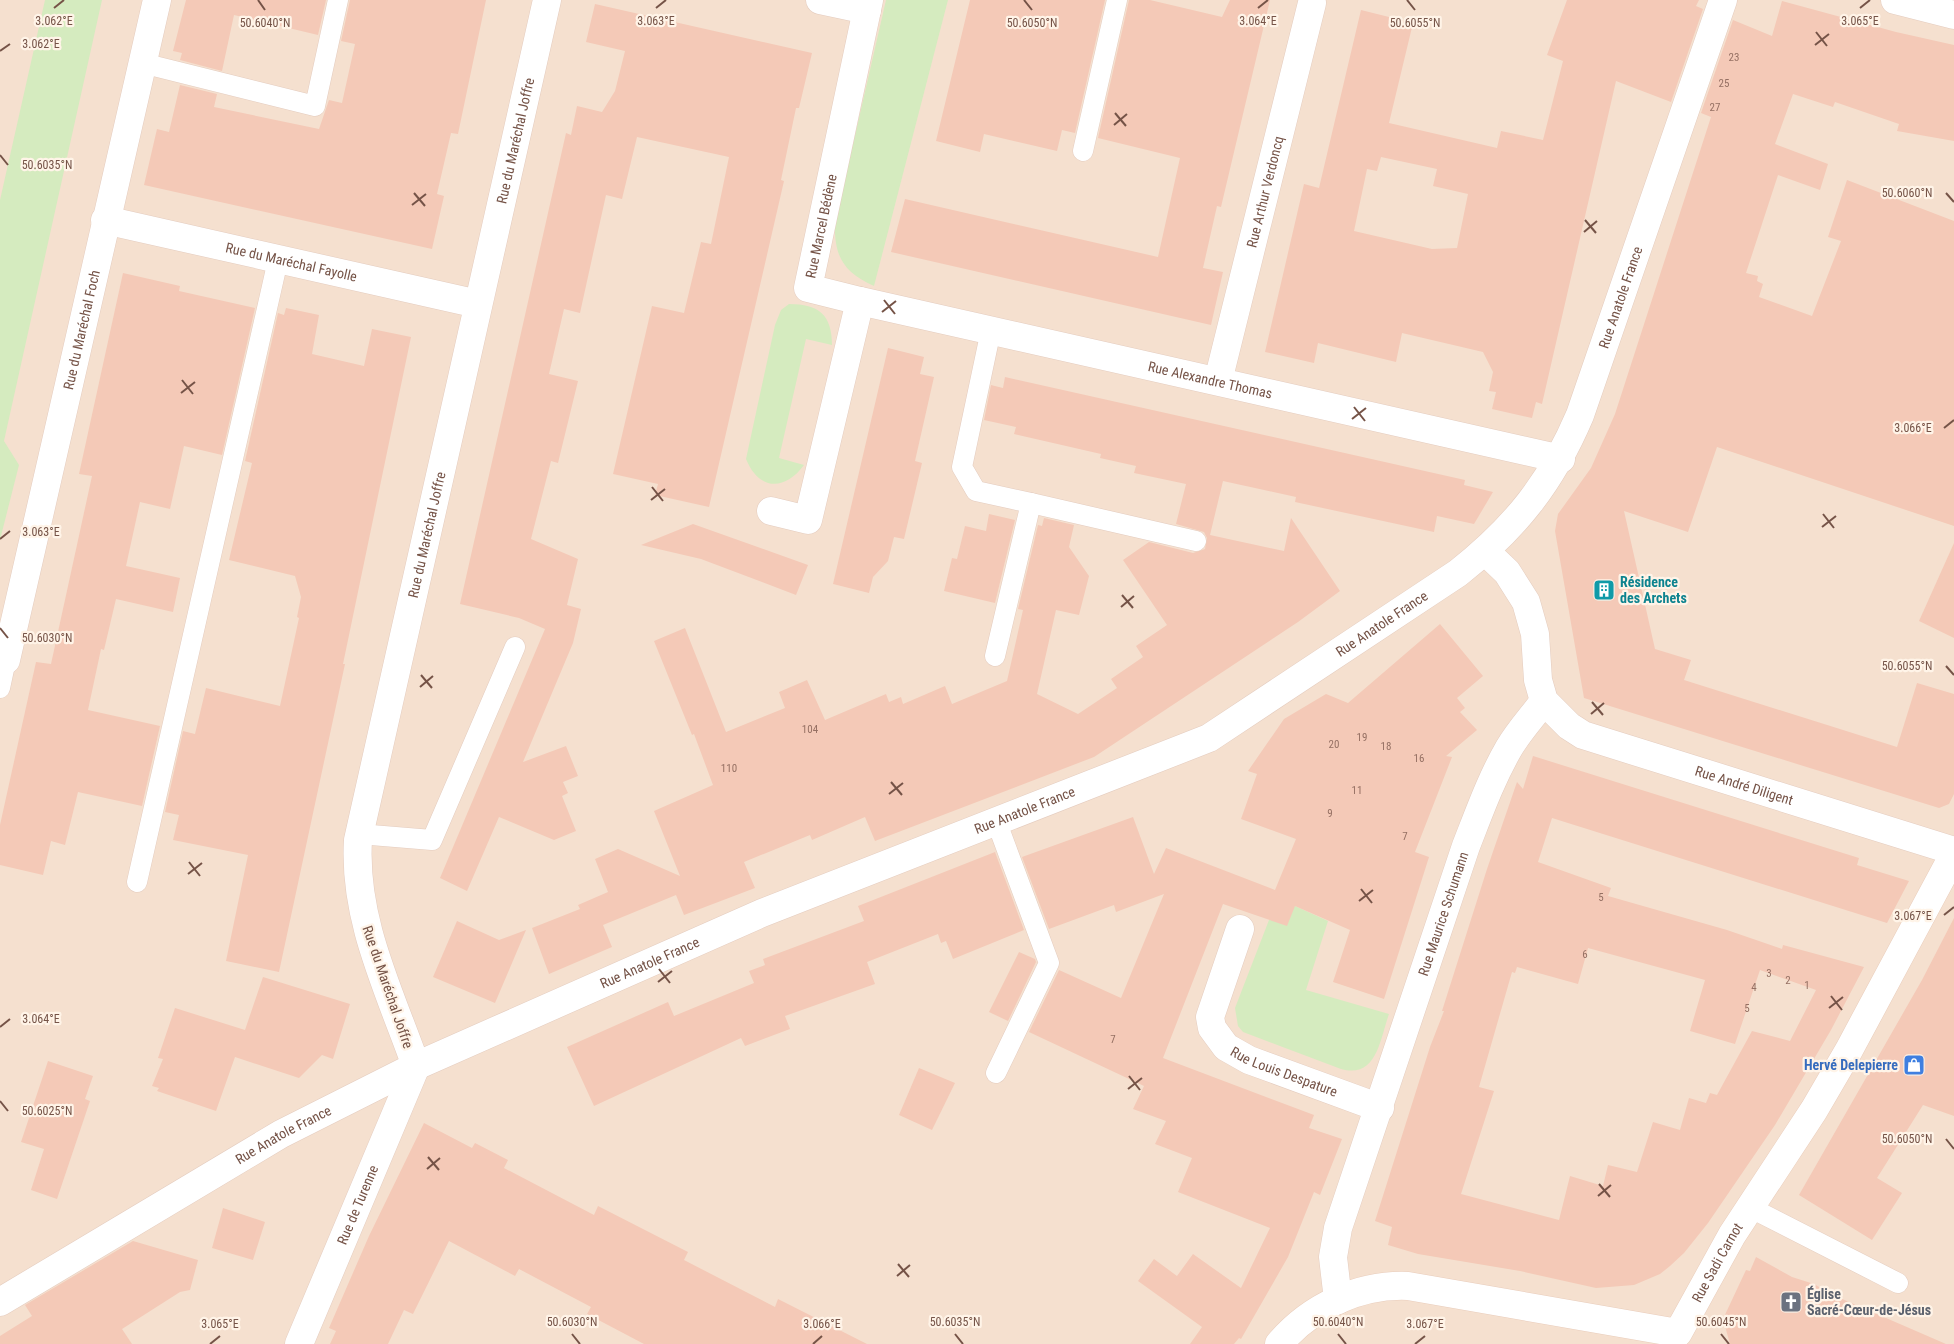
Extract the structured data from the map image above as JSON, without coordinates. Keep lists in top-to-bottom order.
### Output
{
  "streets": {
    "street": [
      "Rue du Maréchal Joffre",
      "Rue Arthur Verdoncq",
      "Rue Marcel Bédène",
      "Rue du Maréchal Fayolle",
      "Rue Anatole France",
      "Rue du Maréchal Foch",
      "Rue Alexandre Thomas",
      "Rue André Diligent",
      "Rue Maurice Schumann",
      "Rue Louis Despature",
      "Rue de Turenne",
      "Rue Sadi Carnot"
    ]
  },
  "crossings": [
    ["Rue du Maréchal Joffre", "Rue du Maréchal Fayolle"],
    ["Rue du Maréchal Joffre", "Rue Anatole France"],
    ["Rue du Maréchal Joffre", "Rue de Turenne"],
    ["Rue Arthur Verdoncq", "Rue Alexandre Thomas"],
    ["Rue Marcel Bédène", "Rue Alexandre Thomas"],
    ["Rue du Maréchal Fayolle", "Rue du Maréchal Foch"],
    ["Rue Anatole France", "Rue Alexandre Thomas"],
    ["Rue Anatole France", "Rue de Turenne"],
    ["Rue André Diligent", "Rue Maurice Schumann"],
    ["Rue André Diligent", "Rue Sadi Carnot"],
    ["Rue Maurice Schumann", "Rue Louis Despature"],
    ["Rue Maurice Schumann", "Rue Sadi Carnot"]
  ],
  "places": {
    "building": ["Résidence des Archets"],
    "shop": ["Hervé Delepierre"],
    "church": ["Église Sacré-Cœur-de-Jésus"]
  },
  "house_numbers": [
    "23",
    "25",
    "27",
    "104",
    "19",
    "20",
    "18",
    "16",
    "110",
    "11",
    "9",
    "7",
    "5",
    "6",
    "3",
    "2",
    "1",
    "4",
    "5",
    "7"
  ],
  "coordinates": [
    "3.062°E",
    "3.065°E",
    "3.063°E",
    "3.064°E",
    "50.6040°N",
    "50.6050°N",
    "50.6055°N",
    "50.6035°N",
    "50.6060°N",
    "3.066°E",
    "50.6030°N",
    "3.067°E",
    "50.6025°N",
    "50.6045°N"
  ]
}
